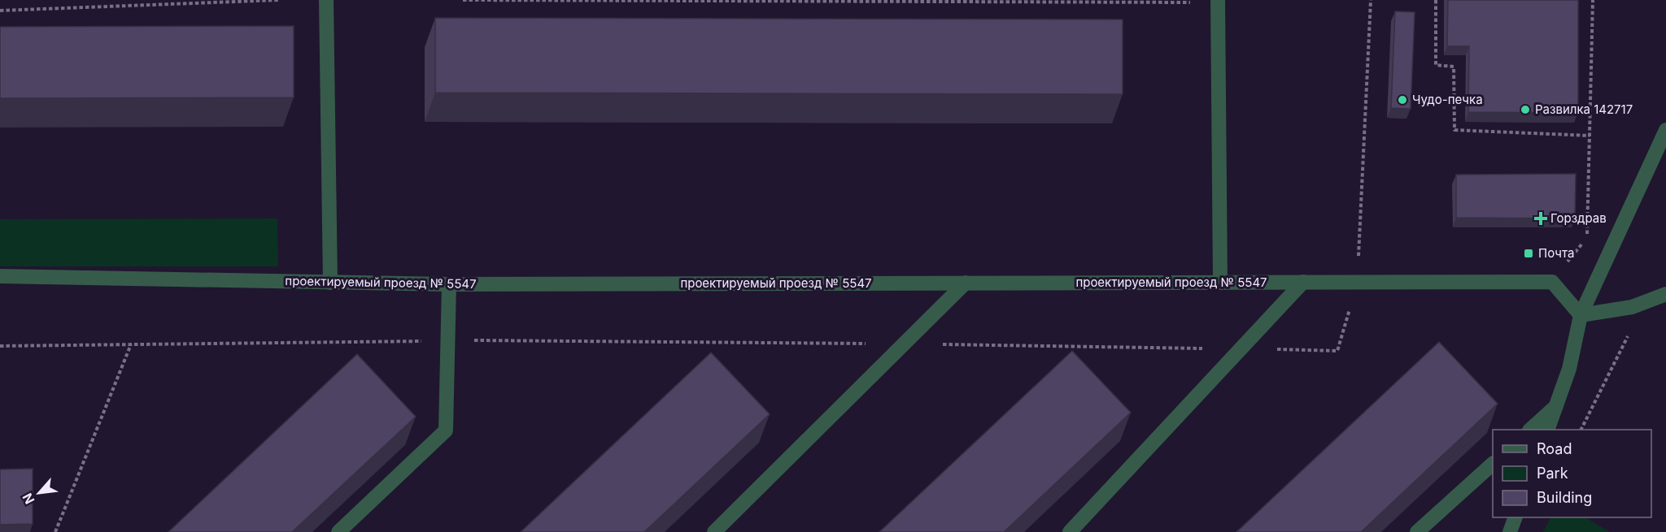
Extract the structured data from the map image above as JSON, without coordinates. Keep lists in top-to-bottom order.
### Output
{
  "streets": {
    "street": ["проектируемый проезд № 5547"]
  },
  "places": {
    "other": ["Чудо-печка", "Развилка 142717"],
    "health": ["Горздрав"],
    "transit": ["Почта"]
  },
  "legend": ["Road", "Park", "Building"],
  "north": "bottom left"
}
